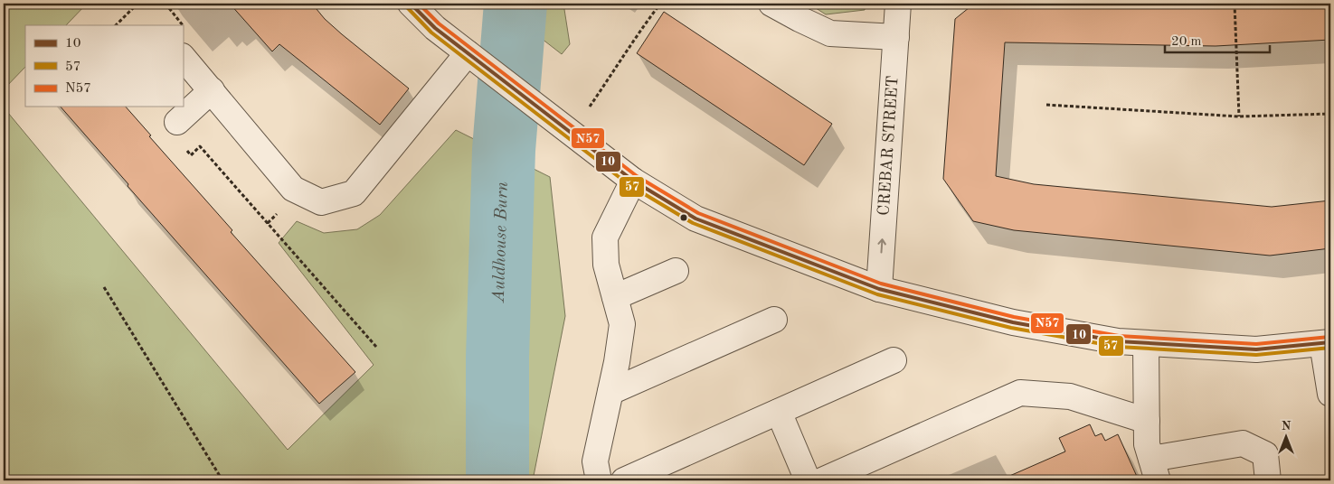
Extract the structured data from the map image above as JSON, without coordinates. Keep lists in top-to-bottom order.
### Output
{
  "streets": {
    "street": ["CREBAR STREET"]
  },
  "one_way": ["CREBAR STREET"],
  "water": ["Auldhouse Burn"],
  "lines": ["transit line 10", "transit line N57", "transit line 57"],
  "legend": ["10", "57", "N57"],
  "scale_bar": "20 m",
  "north": "top"
}
